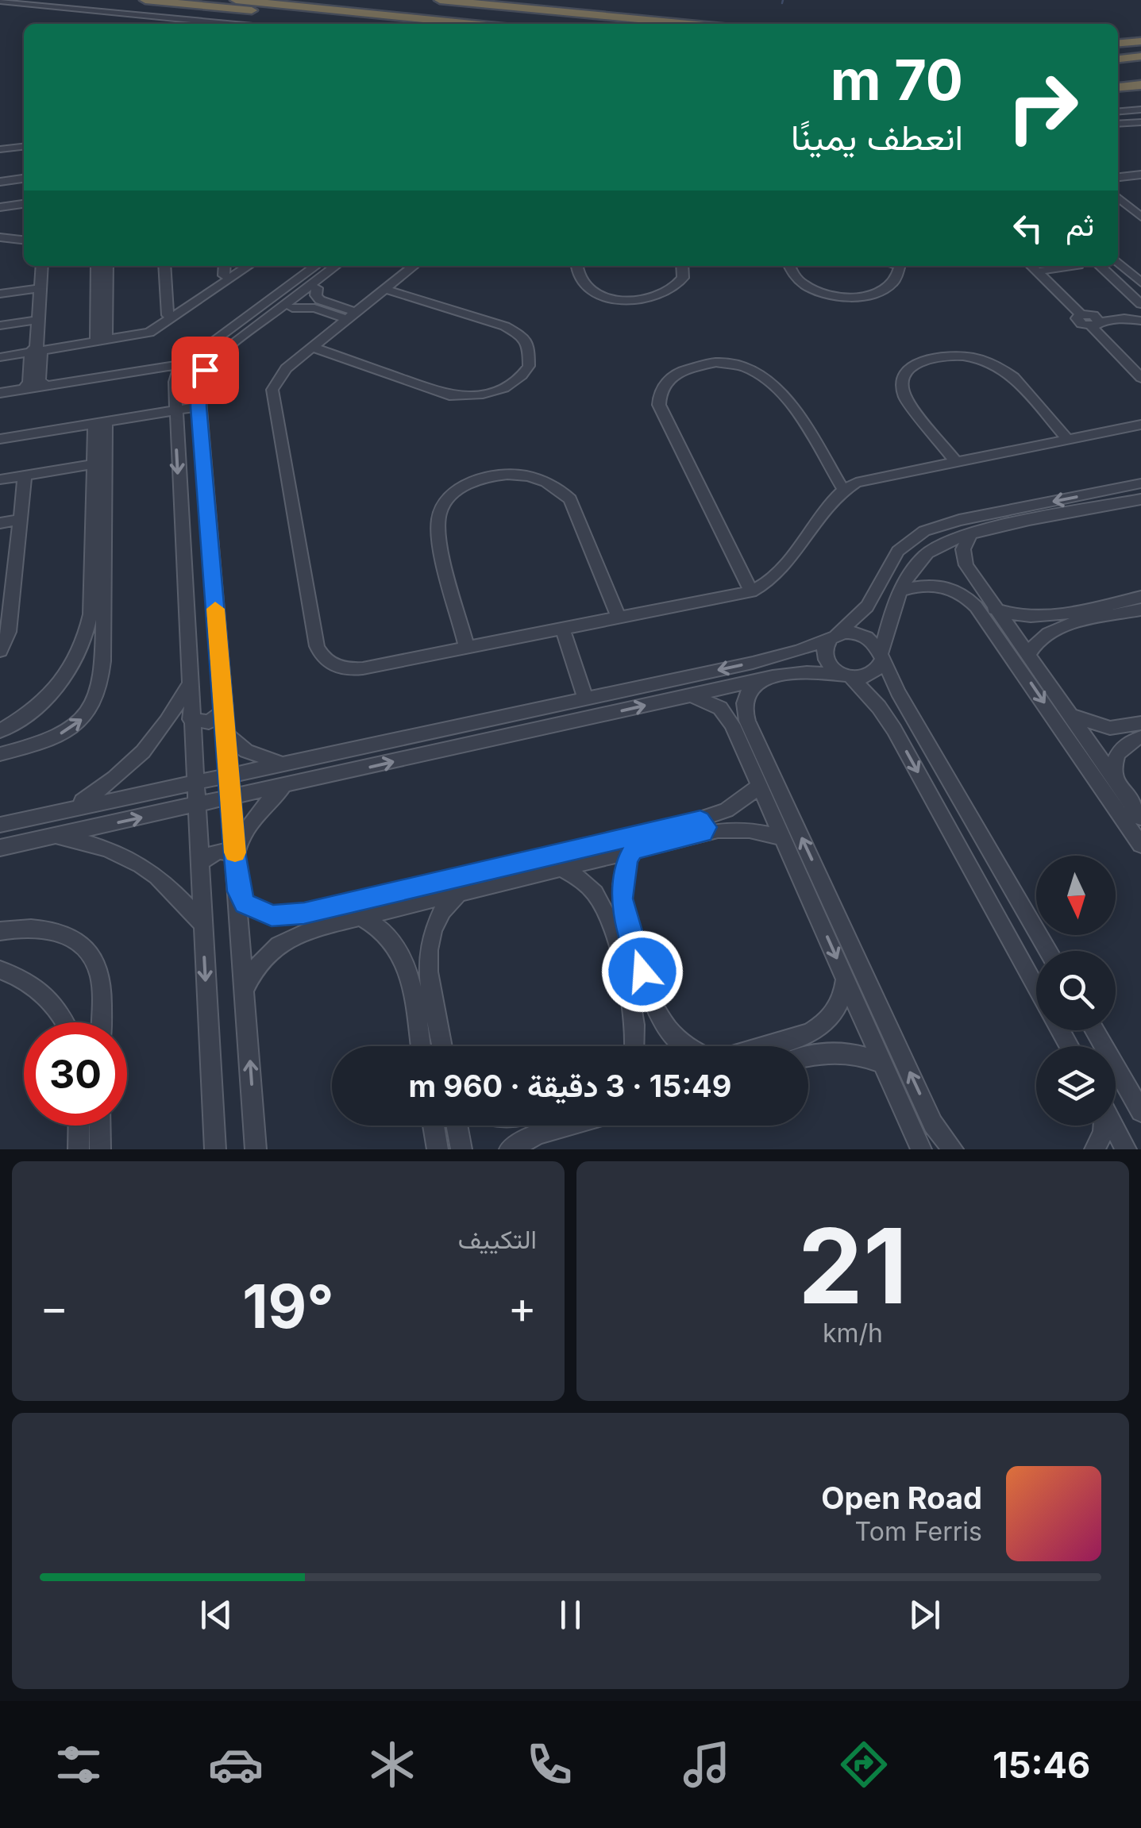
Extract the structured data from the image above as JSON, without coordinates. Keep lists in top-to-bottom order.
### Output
{
  "north": "bottom",
  "page": {
    "turn": ["70 m", "انعطف يمينًا"],
    "then": "ثم",
    "limit": "30",
    "trip": "15:49 · 3 دقيقة · 960 m",
    "tile": [
      ["21", "km/h"],
      "التكييف"
    ],
    "heat": ["−", "19°", "+"],
    "song": ["Open Road", "Tom Ferris"],
    "tabs": "15:46"
  }
}
